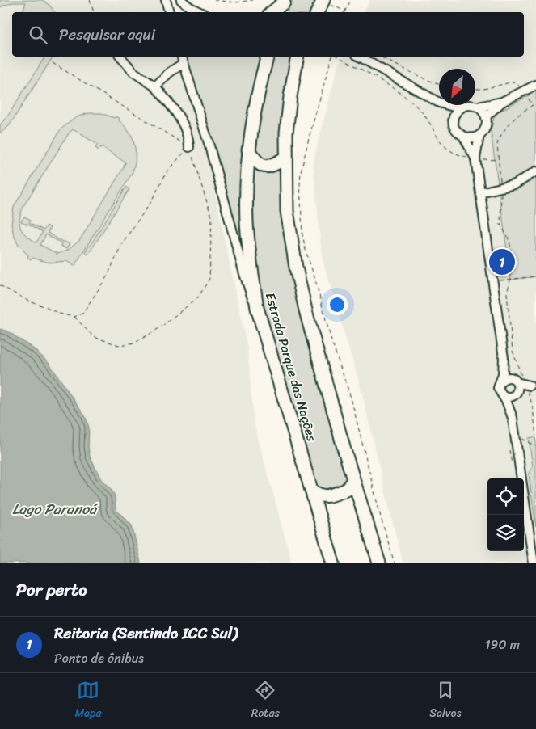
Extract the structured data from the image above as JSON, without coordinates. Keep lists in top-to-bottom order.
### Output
{
  "streets": {
    "highway": ["Estrada Parque das Nações"]
  },
  "water": ["Lago Paranoá"],
  "north": "bottom left",
  "page": {
    "search": "Pesquisar aqui",
    "pins": "1",
    "heading": "Por perto",
    "list": [
      {
        "mark": "1",
        "name": "Reitoria (Sentindo ICC Sul)",
        "note": "Ponto de ônibus",
        "value": "190 m"
      }
    ],
    "nav": ["Mapa", "Rotas", "Salvos"]
  }
}
